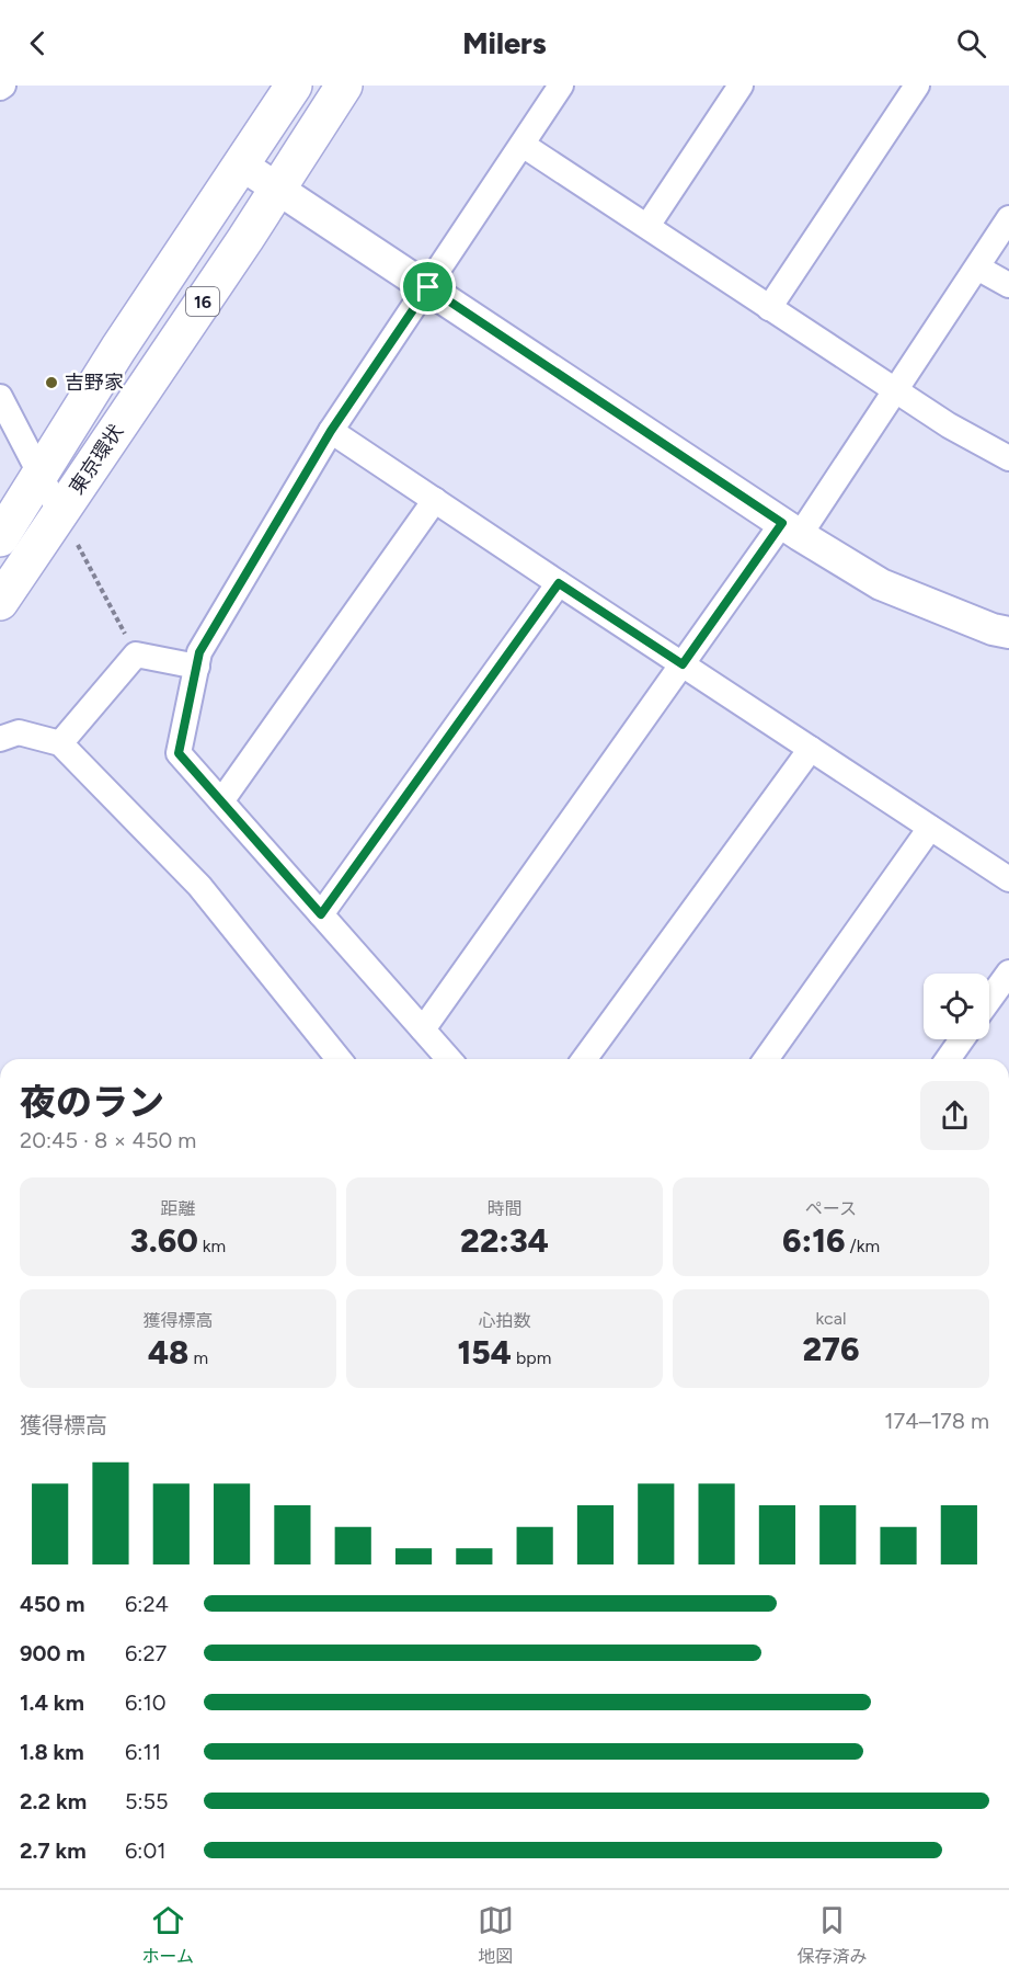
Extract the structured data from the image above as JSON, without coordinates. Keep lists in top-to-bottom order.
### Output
{
  "streets": {
    "highway": ["16", "東京環状"]
  },
  "places": ["吉野家"],
  "page": {
    "header": "Milers",
    "heading": ["夜のラン", "20:45 · 8 × 450 m"],
    "stats": [
      ["距離", "3.60 km"],
      ["時間", "22:34"],
      ["ペース", "6:16 /km"],
      ["獲得標高", "48 m"],
      ["心拍数", "154 bpm"],
      ["kcal", "276"]
    ],
    "chart": ["獲得標高", "174–178 m"],
    "list": [
      {
        "name": "450 m",
        "note": "6:24"
      },
      {
        "name": "900 m",
        "note": "6:27"
      },
      {
        "name": "1.4 km",
        "note": "6:10"
      },
      {
        "name": "1.8 km",
        "note": "6:11"
      },
      {
        "name": "2.2 km",
        "note": "5:55"
      },
      {
        "name": "2.7 km",
        "note": "6:01"
      }
    ],
    "tabs": ["ホーム", "地図", "保存済み"]
  }
}
